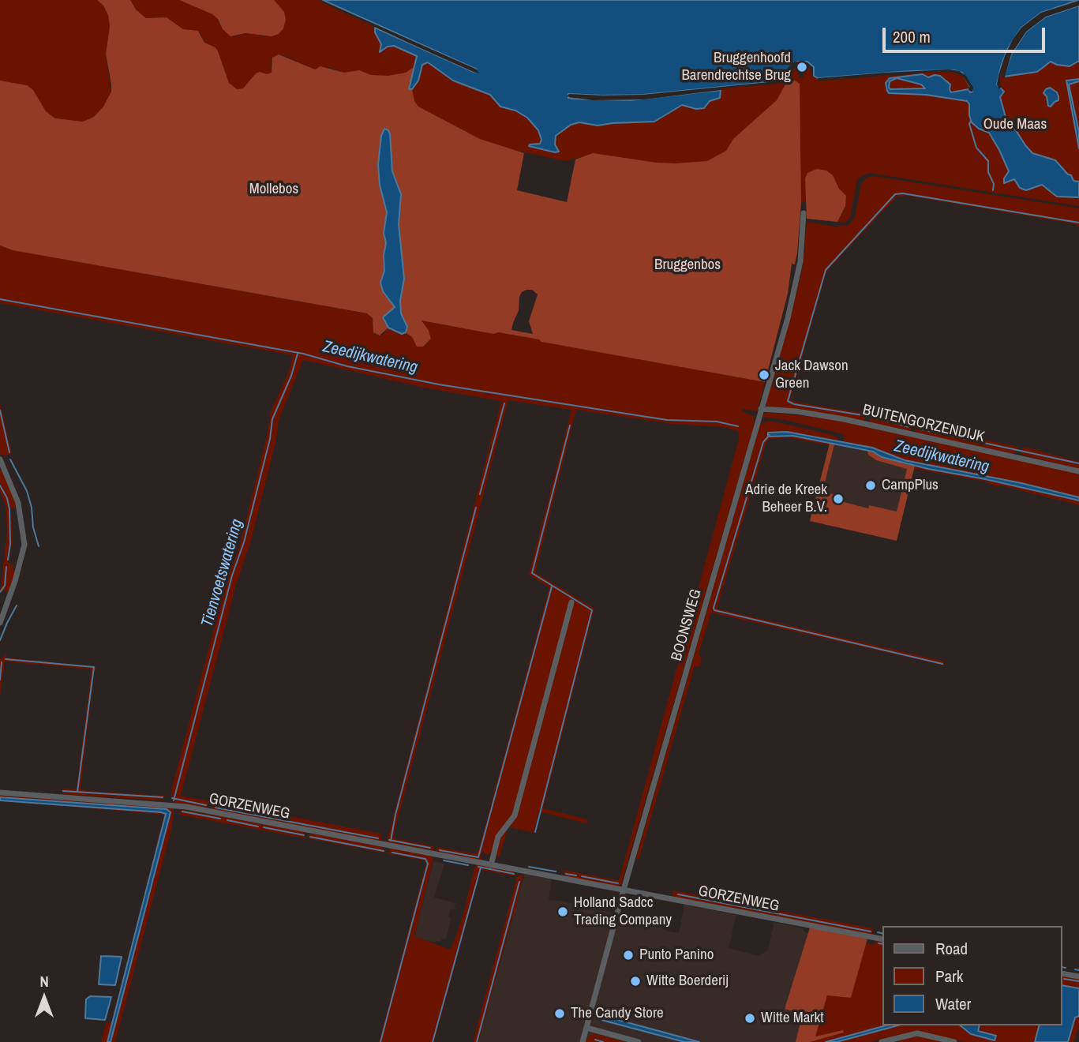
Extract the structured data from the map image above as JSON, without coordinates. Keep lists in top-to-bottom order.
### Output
{
  "streets": {
    "street": ["BUITENGORZENDIJK", "BOONSWEG", "GORZENWEG"]
  },
  "crossings": [
    ["BUITENGORZENDIJK", "BOONSWEG"],
    ["BOONSWEG", "GORZENWEG"]
  ],
  "water": ["Zeedijkwatering", "Tienvoetswatering"],
  "parks": ["Oude Maas", "Mollebos", "Bruggenbos"],
  "places": [
    "Bruggenhoofd Barendrechtse Brug",
    "Jack Dawson Green",
    "CampPlus",
    "Adrie de Kreek Beheer B.V.",
    "Holland Sadcc Trading Company",
    "Punto Panino",
    "Witte Boerderij",
    "The Candy Store",
    "Witte Markt"
  ],
  "legend": ["Road", "Park", "Water"],
  "scale_bar": "200 m",
  "north": "top"
}
